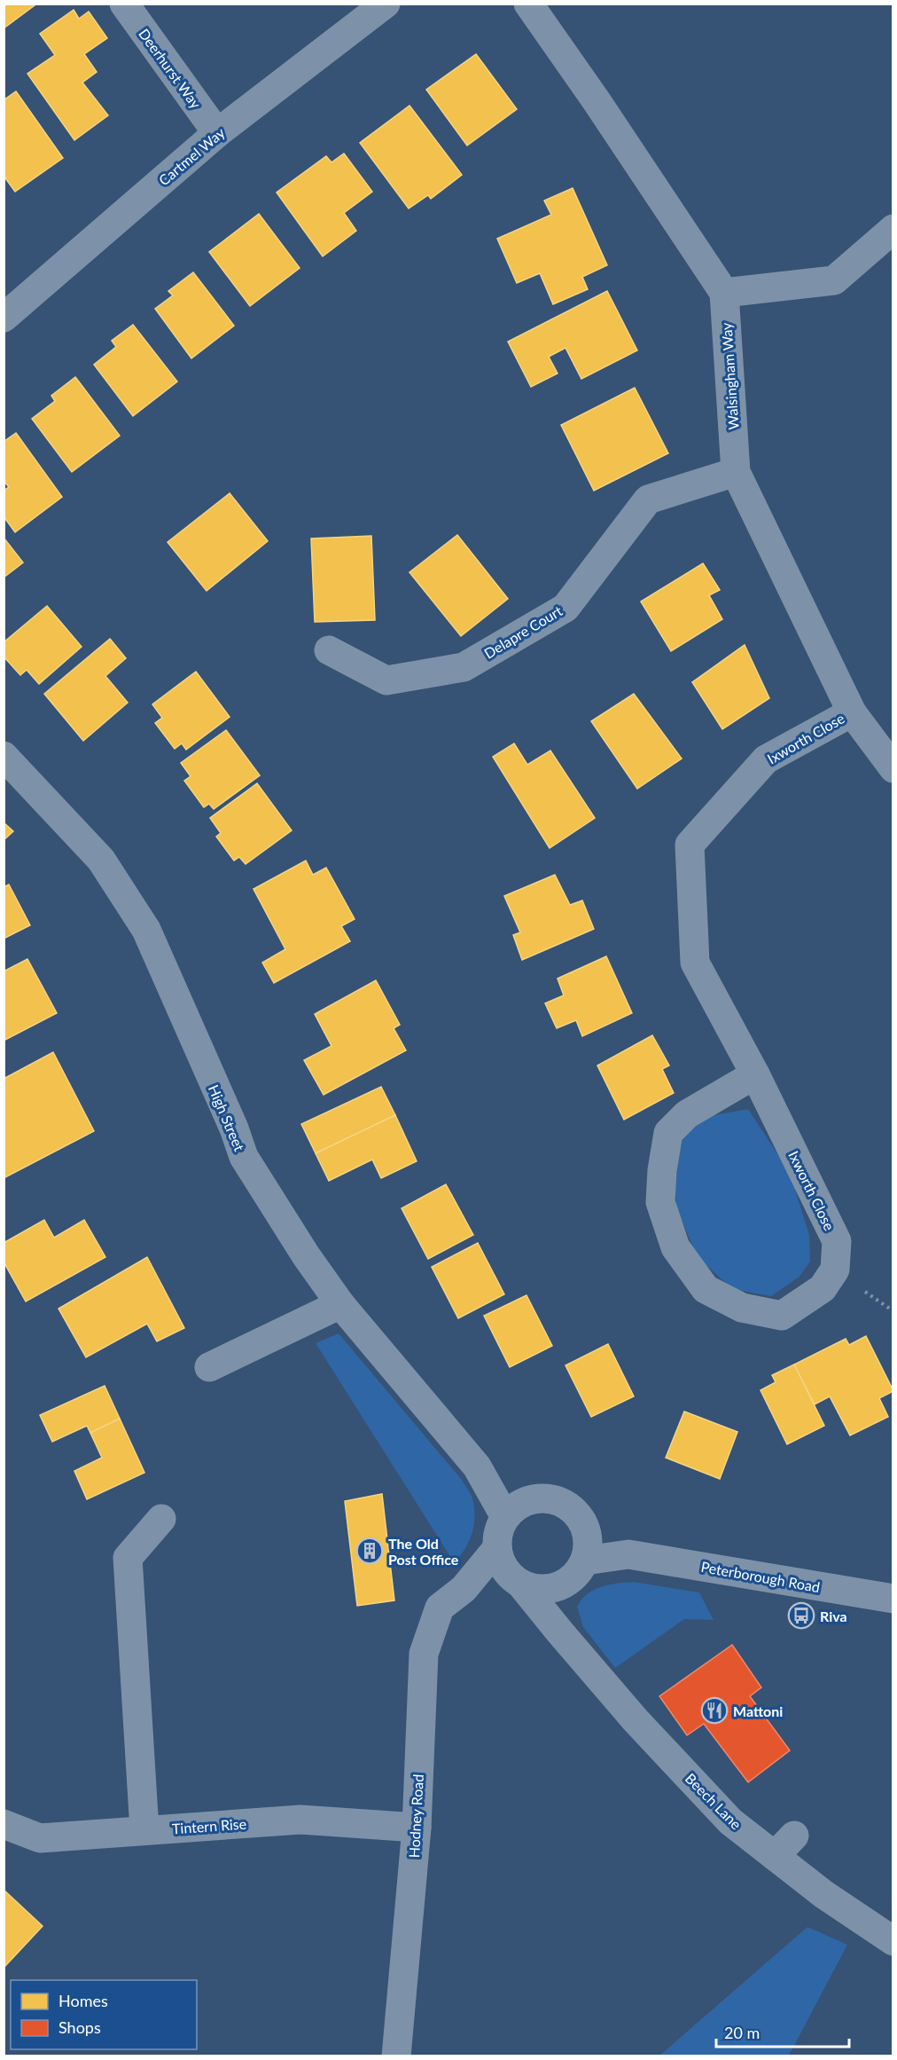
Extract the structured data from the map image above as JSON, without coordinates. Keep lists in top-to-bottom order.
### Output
{
  "streets": {
    "street": [
      "Deerhurst Way",
      "Cartmel Way",
      "Walsingham Way",
      "Delapre Court",
      "Ixworth Close",
      "High Street",
      "Peterborough Road",
      "Beech Lane",
      "Hodney Road",
      "Tintern Rise"
    ]
  },
  "crossings": [
    ["Deerhurst Way", "Cartmel Way"],
    ["Walsingham Way", "Delapre Court"],
    ["Walsingham Way", "Ixworth Close"],
    ["High Street", "Peterborough Road"],
    ["High Street", "Beech Lane"],
    ["High Street", "Hodney Road"],
    ["Peterborough Road", "Beech Lane"],
    ["Peterborough Road", "Hodney Road"],
    ["Beech Lane", "Hodney Road"],
    ["Hodney Road", "Tintern Rise"]
  ],
  "places": {
    "building": ["The Old Post Office"],
    "bus stop": ["Riva"],
    "restaurant": ["Mattoni"]
  },
  "legend": ["Homes", "Shops"],
  "scale_bar": "20 m"
}
